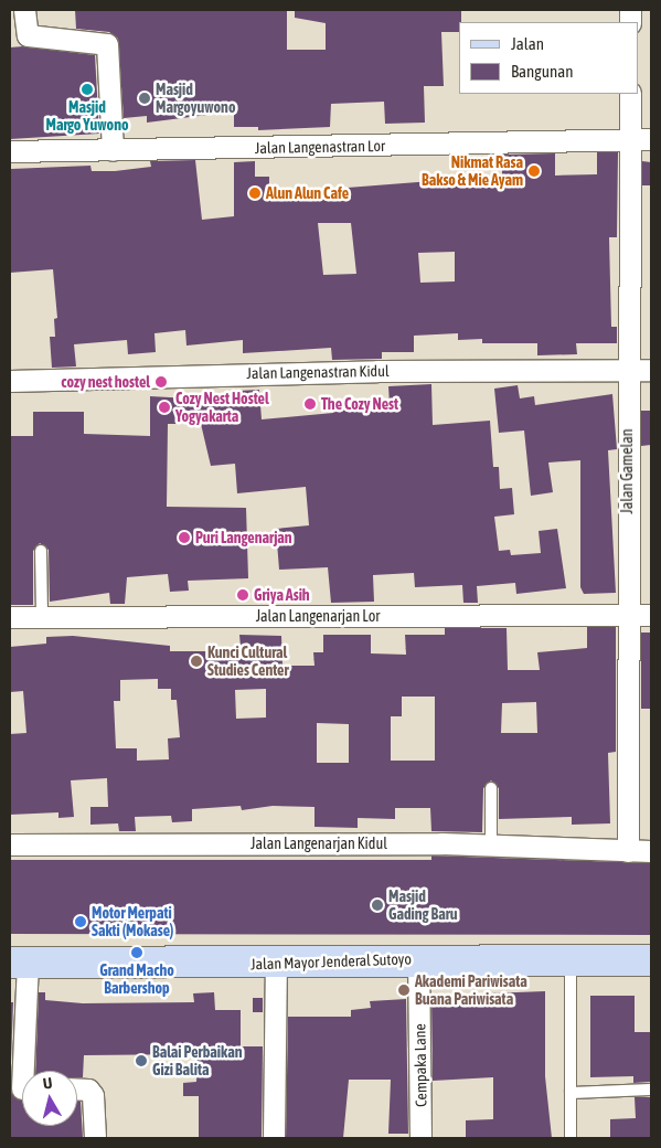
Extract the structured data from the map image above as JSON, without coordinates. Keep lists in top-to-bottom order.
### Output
{
  "streets": {
    "main road": ["Jalan Mayor Jenderal Sutoyo"],
    "street": [
      "Jalan Langenastran Lor",
      "Jalan Langenastran Kidul",
      "Jalan Gamelan",
      "Jalan Langenarjan Lor",
      "Jalan Langenarjan Kidul",
      "Cempaka Lane"
    ]
  },
  "crossings": [
    ["Jalan Langenastran Lor", "Jalan Gamelan"],
    ["Jalan Langenastran Kidul", "Jalan Gamelan"],
    ["Jalan Gamelan", "Jalan Langenarjan Lor"],
    ["Jalan Gamelan", "Jalan Langenarjan Kidul"],
    ["Jalan Mayor Jenderal Sutoyo", "Cempaka Lane"]
  ],
  "places": [
    "Masjid Margo Yuwono",
    "Masjid Margoyuwono",
    "Nikmat Rasa Bakso & Mie Ayam",
    "Alun Alun Cafe",
    "cozy nest hostel",
    "The Cozy Nest",
    "Cozy Nest Hostel Yogyakarta",
    "Puri Langenarjan",
    "Griya Asih",
    "Kunci Cultural Studies Center",
    "Masjid Gading Baru",
    "Motor Merpati Sakti (Mokase)",
    "Grand Macho Barbershop",
    "Akademi Pariwisata Buana Pariwisata",
    "Balai Perbaikan Gizi Balita"
  ],
  "legend": ["Jalan", "Bangunan"],
  "north": "top"
}
